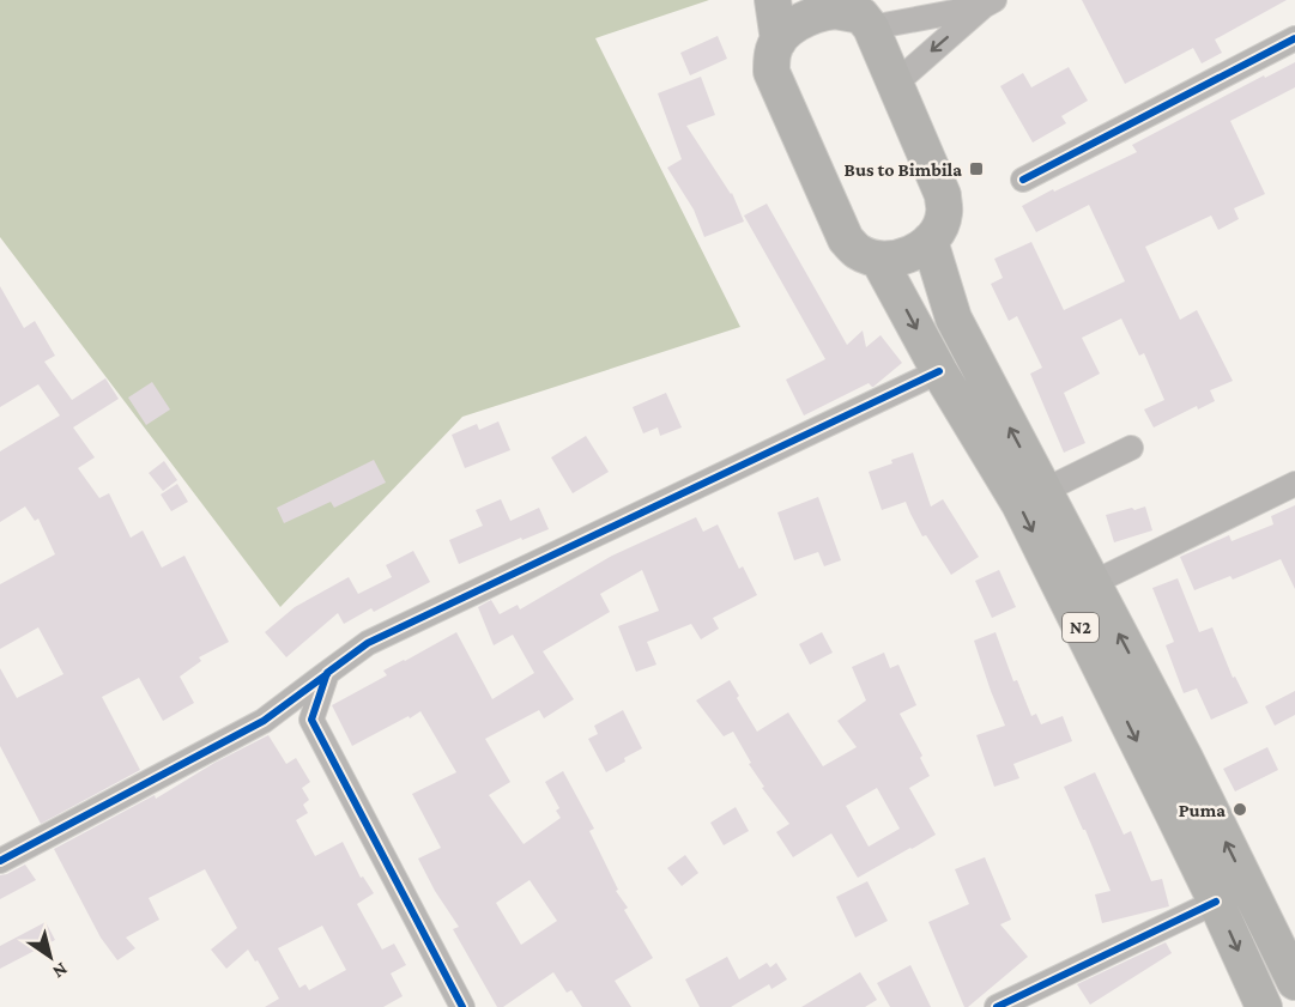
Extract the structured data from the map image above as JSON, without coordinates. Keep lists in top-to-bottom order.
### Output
{
  "streets": {
    "highway": ["N2"]
  },
  "places": {
    "transit": ["Bus to Bimbila"],
    "other": ["Puma"]
  },
  "north": "bottom right"
}
